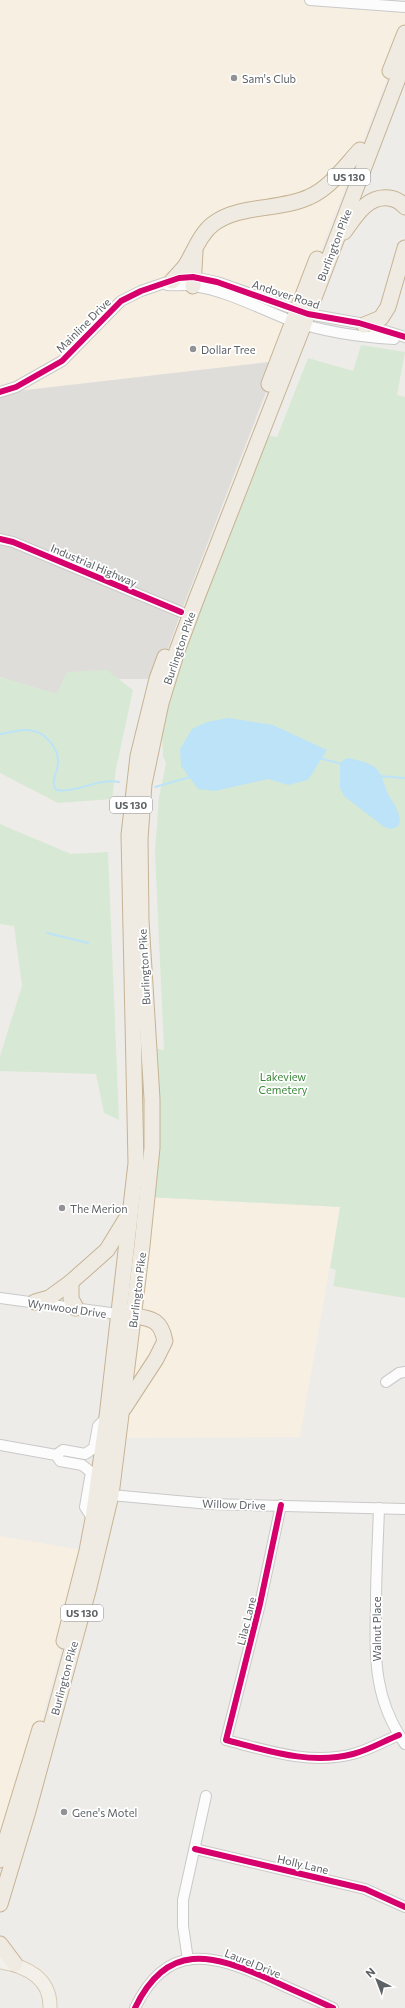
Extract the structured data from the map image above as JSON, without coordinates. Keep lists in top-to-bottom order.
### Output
{
  "streets": {
    "highway": ["US 130", "Burlington Pike"],
    "street": [
      "Andover Road",
      "Mainline Drive",
      "Industrial Highway",
      "Wynwood Drive",
      "Willow Drive",
      "Lilac Lane",
      "Walnut Place",
      "Holly Lane",
      "Laurel Drive"
    ]
  },
  "crossings": [
    ["Burlington Pike", "Andover Road"],
    ["Burlington Pike", "Industrial Highway"],
    ["Burlington Pike", "Wynwood Drive"],
    ["Burlington Pike", "Willow Drive"],
    ["Andover Road", "Mainline Drive"],
    ["Willow Drive", "Lilac Lane"],
    ["Willow Drive", "Walnut Place"],
    ["Lilac Lane", "Walnut Place"]
  ],
  "parks": ["Lakeview Cemetery"],
  "places": [
    "Sam's Club",
    "Dollar Tree",
    "The Merion",
    "Gene's Motel"
  ],
  "north": "top left"
}
